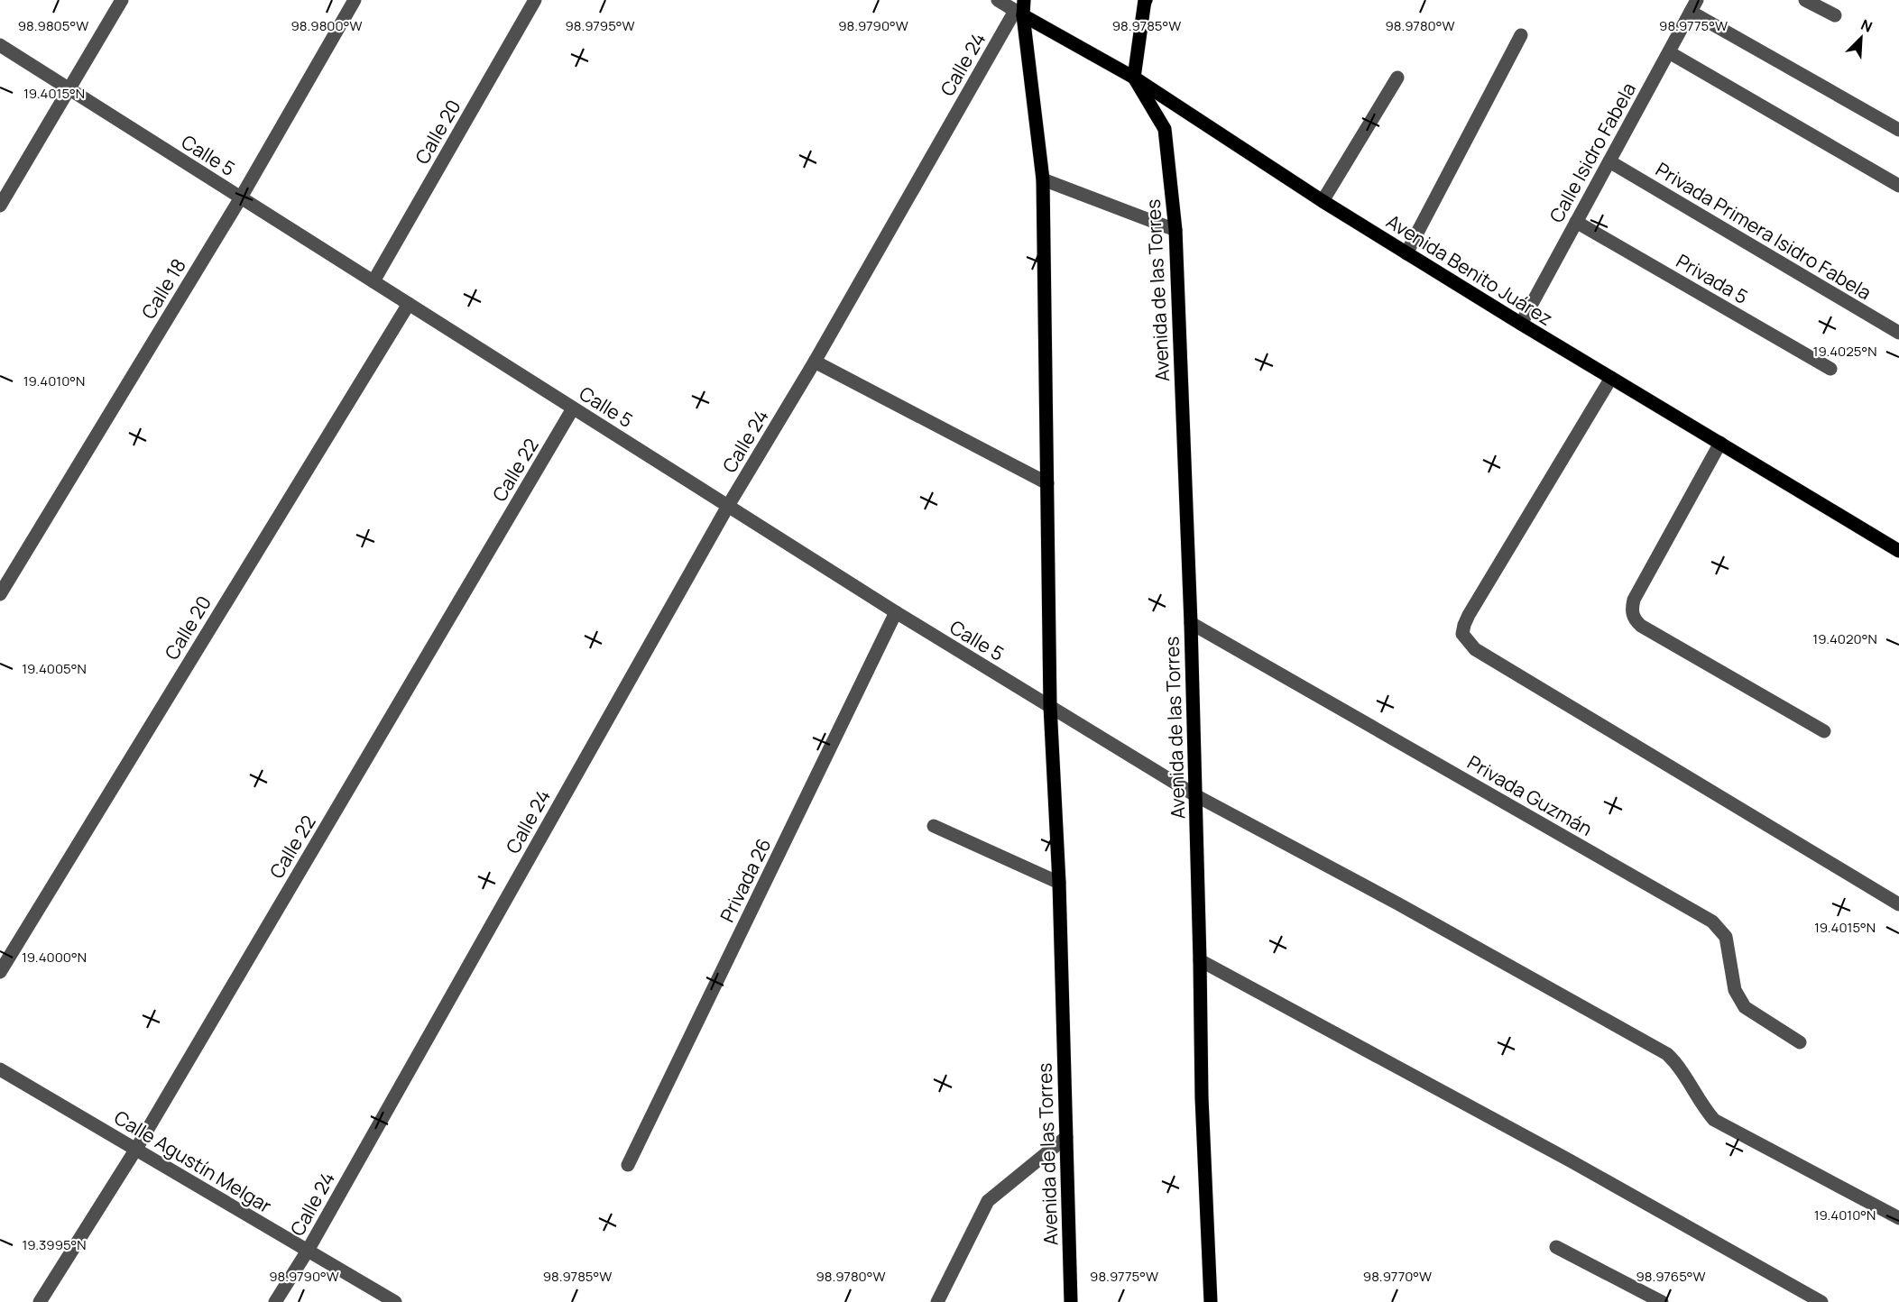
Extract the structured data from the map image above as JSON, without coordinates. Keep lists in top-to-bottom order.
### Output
{
  "streets": {
    "main road": ["Avenida Benito Juárez", "Avenida de las Torres"],
    "street": [
      "Calle 24",
      "Calle 20",
      "Calle Isidro Fabela",
      "Calle 5",
      "Privada Primera Isidro Fabela",
      "Privada 5",
      "Calle 18",
      "Calle 22",
      "Privada Guzmán",
      "Privada 26",
      "Calle Agustín Melgar"
    ]
  },
  "crossings": [
    ["Calle 24", "Calle 5"],
    ["Calle 24", "Avenida Benito Juárez"],
    ["Calle 24", "Avenida de las Torres"],
    ["Calle 24", "Calle Agustín Melgar"],
    ["Calle 20", "Calle 5"],
    ["Calle Isidro Fabela", "Privada Primera Isidro Fabela"],
    ["Calle Isidro Fabela", "Avenida Benito Juárez"],
    ["Calle Isidro Fabela", "Privada 5"],
    ["Calle 5", "Calle 18"],
    ["Calle 5", "Avenida de las Torres"],
    ["Calle 5", "Calle 22"],
    ["Calle 5", "Privada 26"],
    ["Avenida Benito Juárez", "Avenida de las Torres"],
    ["Avenida de las Torres", "Privada Guzmán"],
    ["Calle 22", "Calle Agustín Melgar"]
  ],
  "north": "top right",
  "coordinates": [
    "98.9800°W",
    "98.9795°W",
    "98.9790°W",
    "98.9785°W",
    "98.9780°W",
    "98.9775°W",
    "98.9805°W",
    "19.4015°N",
    "19.4025°N",
    "19.4010°N",
    "19.4020°N",
    "19.4005°N",
    "19.4000°N",
    "19.3995°N",
    "98.9770°W",
    "98.9765°W"
  ]
}
